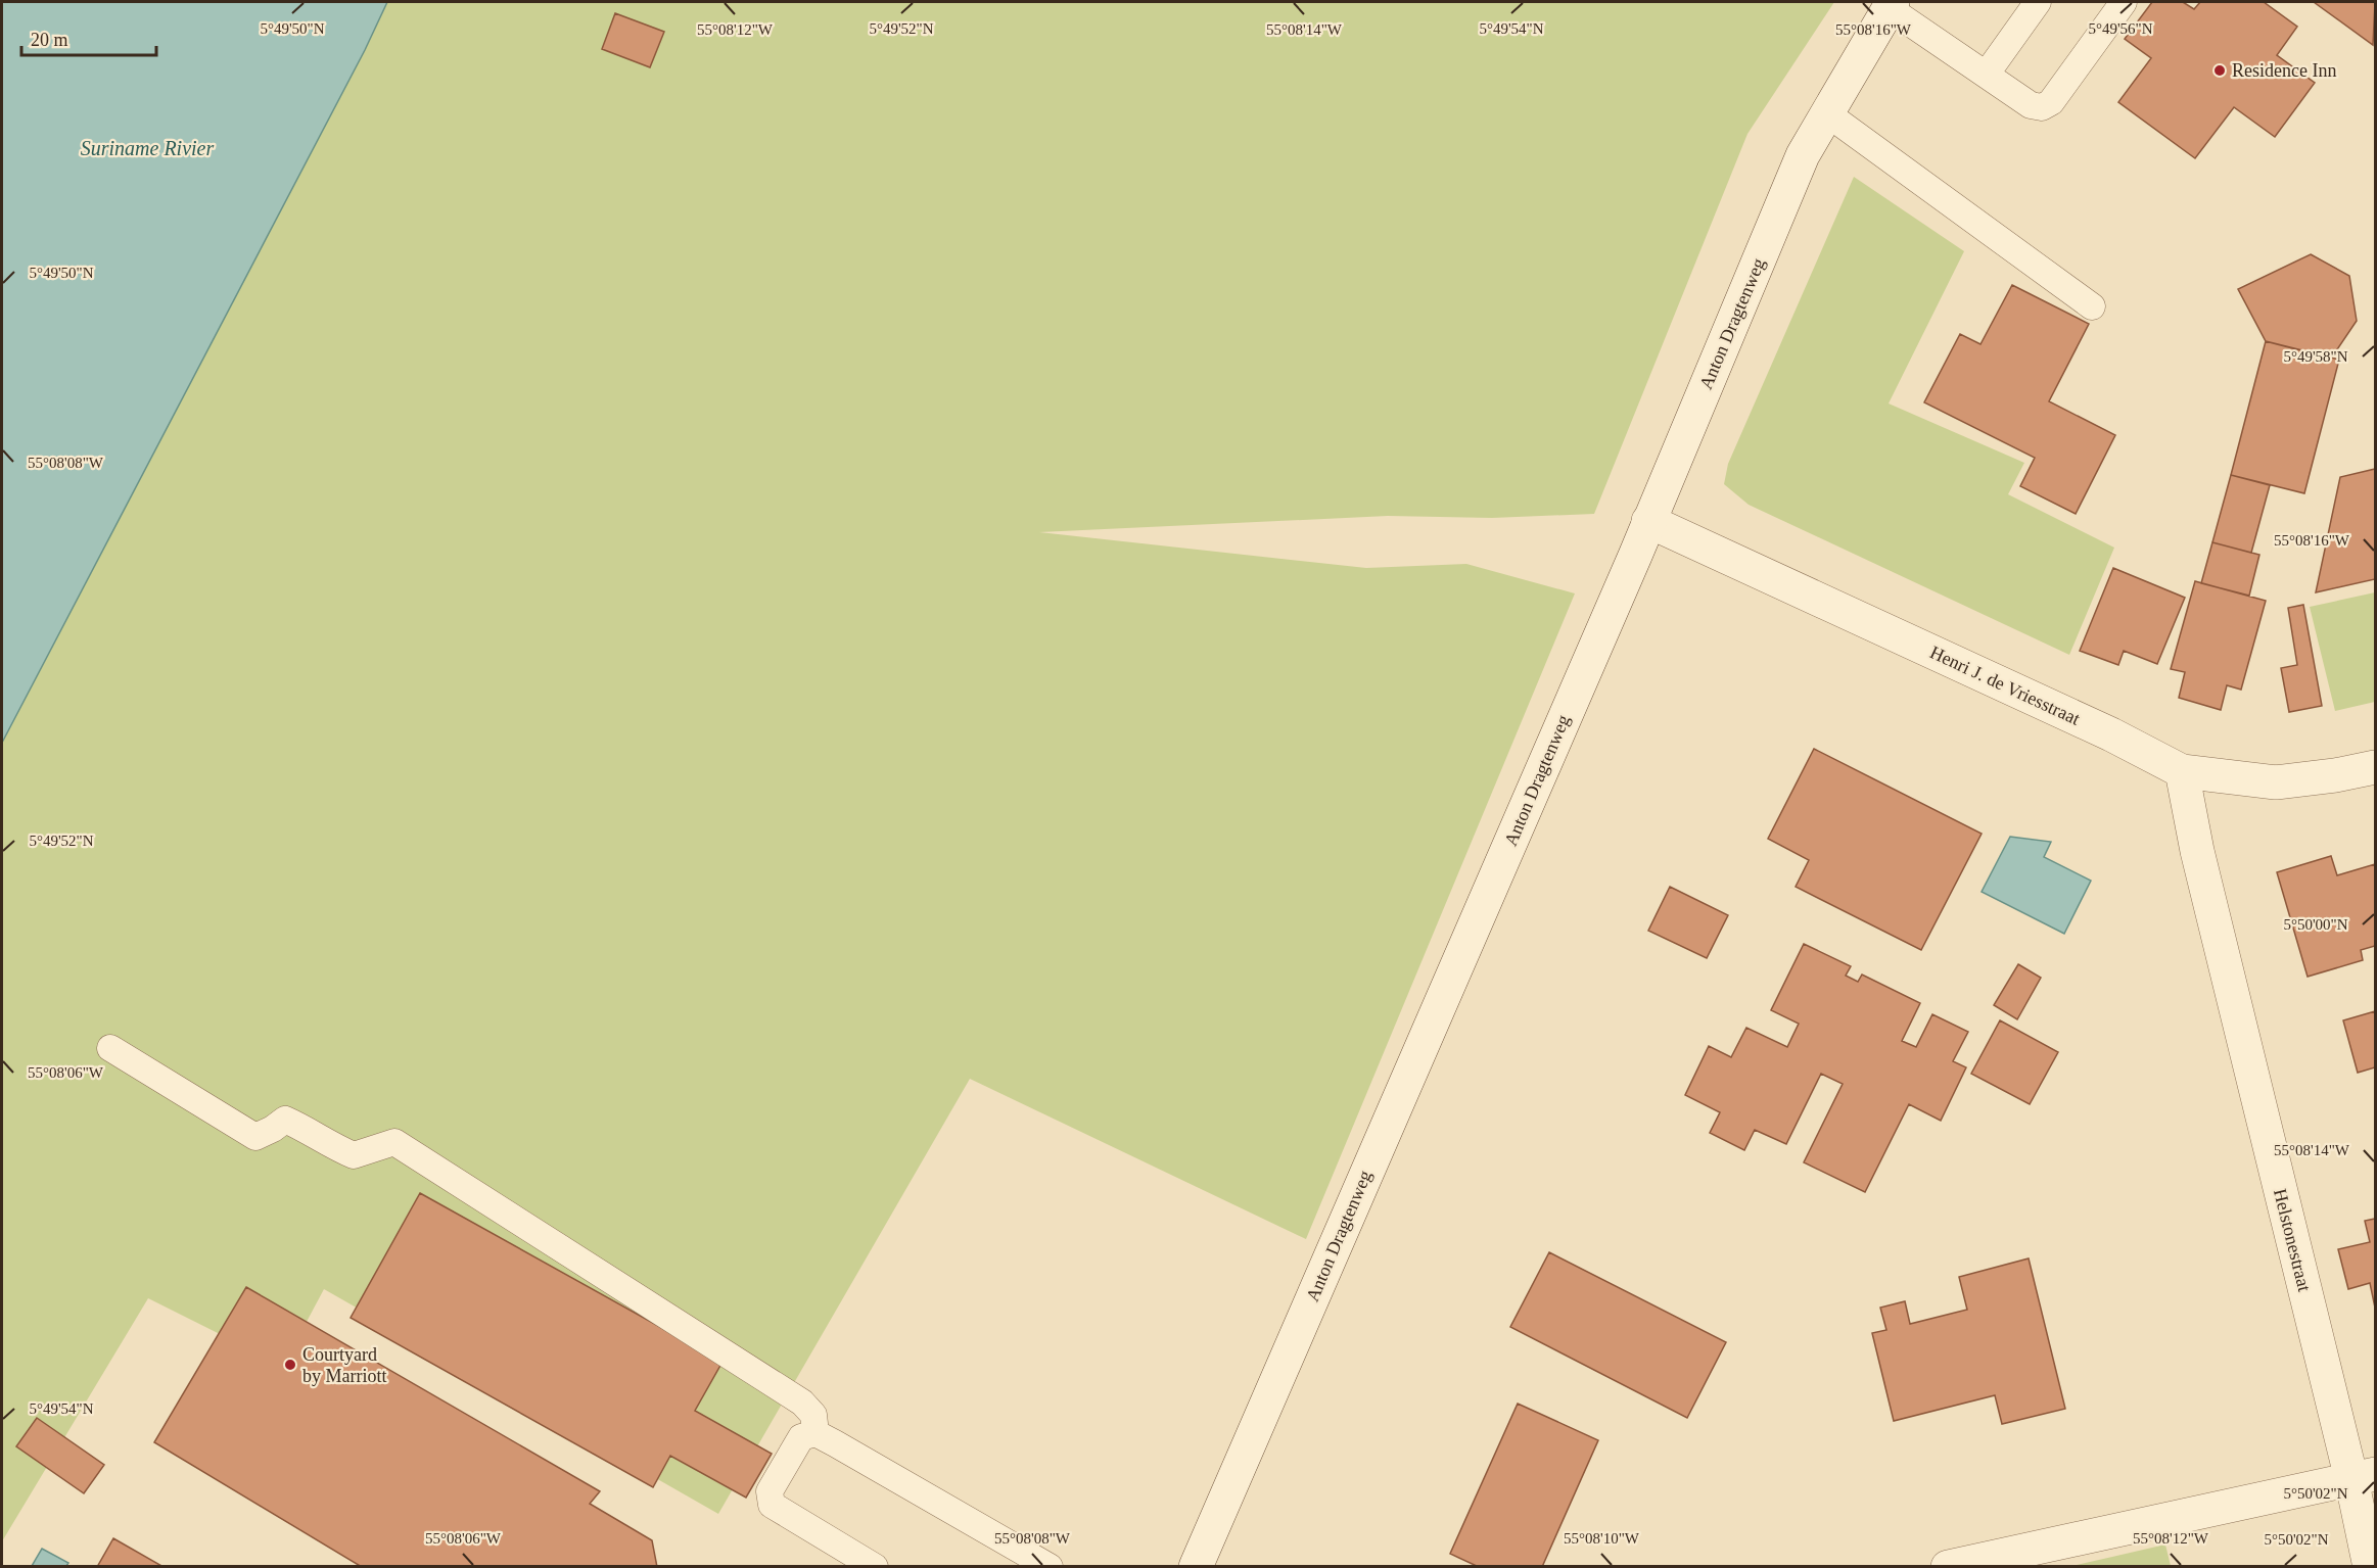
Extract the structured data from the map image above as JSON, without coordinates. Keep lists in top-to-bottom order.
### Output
{
  "streets": {
    "street": ["Anton Dragtenweg", "Henri J. de Vriesstraat", "Helstonestraat"]
  },
  "crossings": [
    ["Anton Dragtenweg", "Henri J. de Vriesstraat"],
    ["Henri J. de Vriesstraat", "Helstonestraat"]
  ],
  "water": ["Suriname Rivier"],
  "places": ["Residence Inn", "Courtyard by Marriott"],
  "scale_bar": "20 m",
  "coordinates": [
    "5°49'50\"N",
    "5°49'52\"N",
    "5°49'54\"N",
    "5°49'56\"N",
    "55°08'12\"W",
    "55°08'14\"W",
    "55°08'16\"W",
    "5°49'58\"N",
    "55°08'08\"W",
    "5°50'00\"N",
    "55°08'06\"W",
    "5°50'02\"N",
    "55°08'10\"W"
  ]
}
